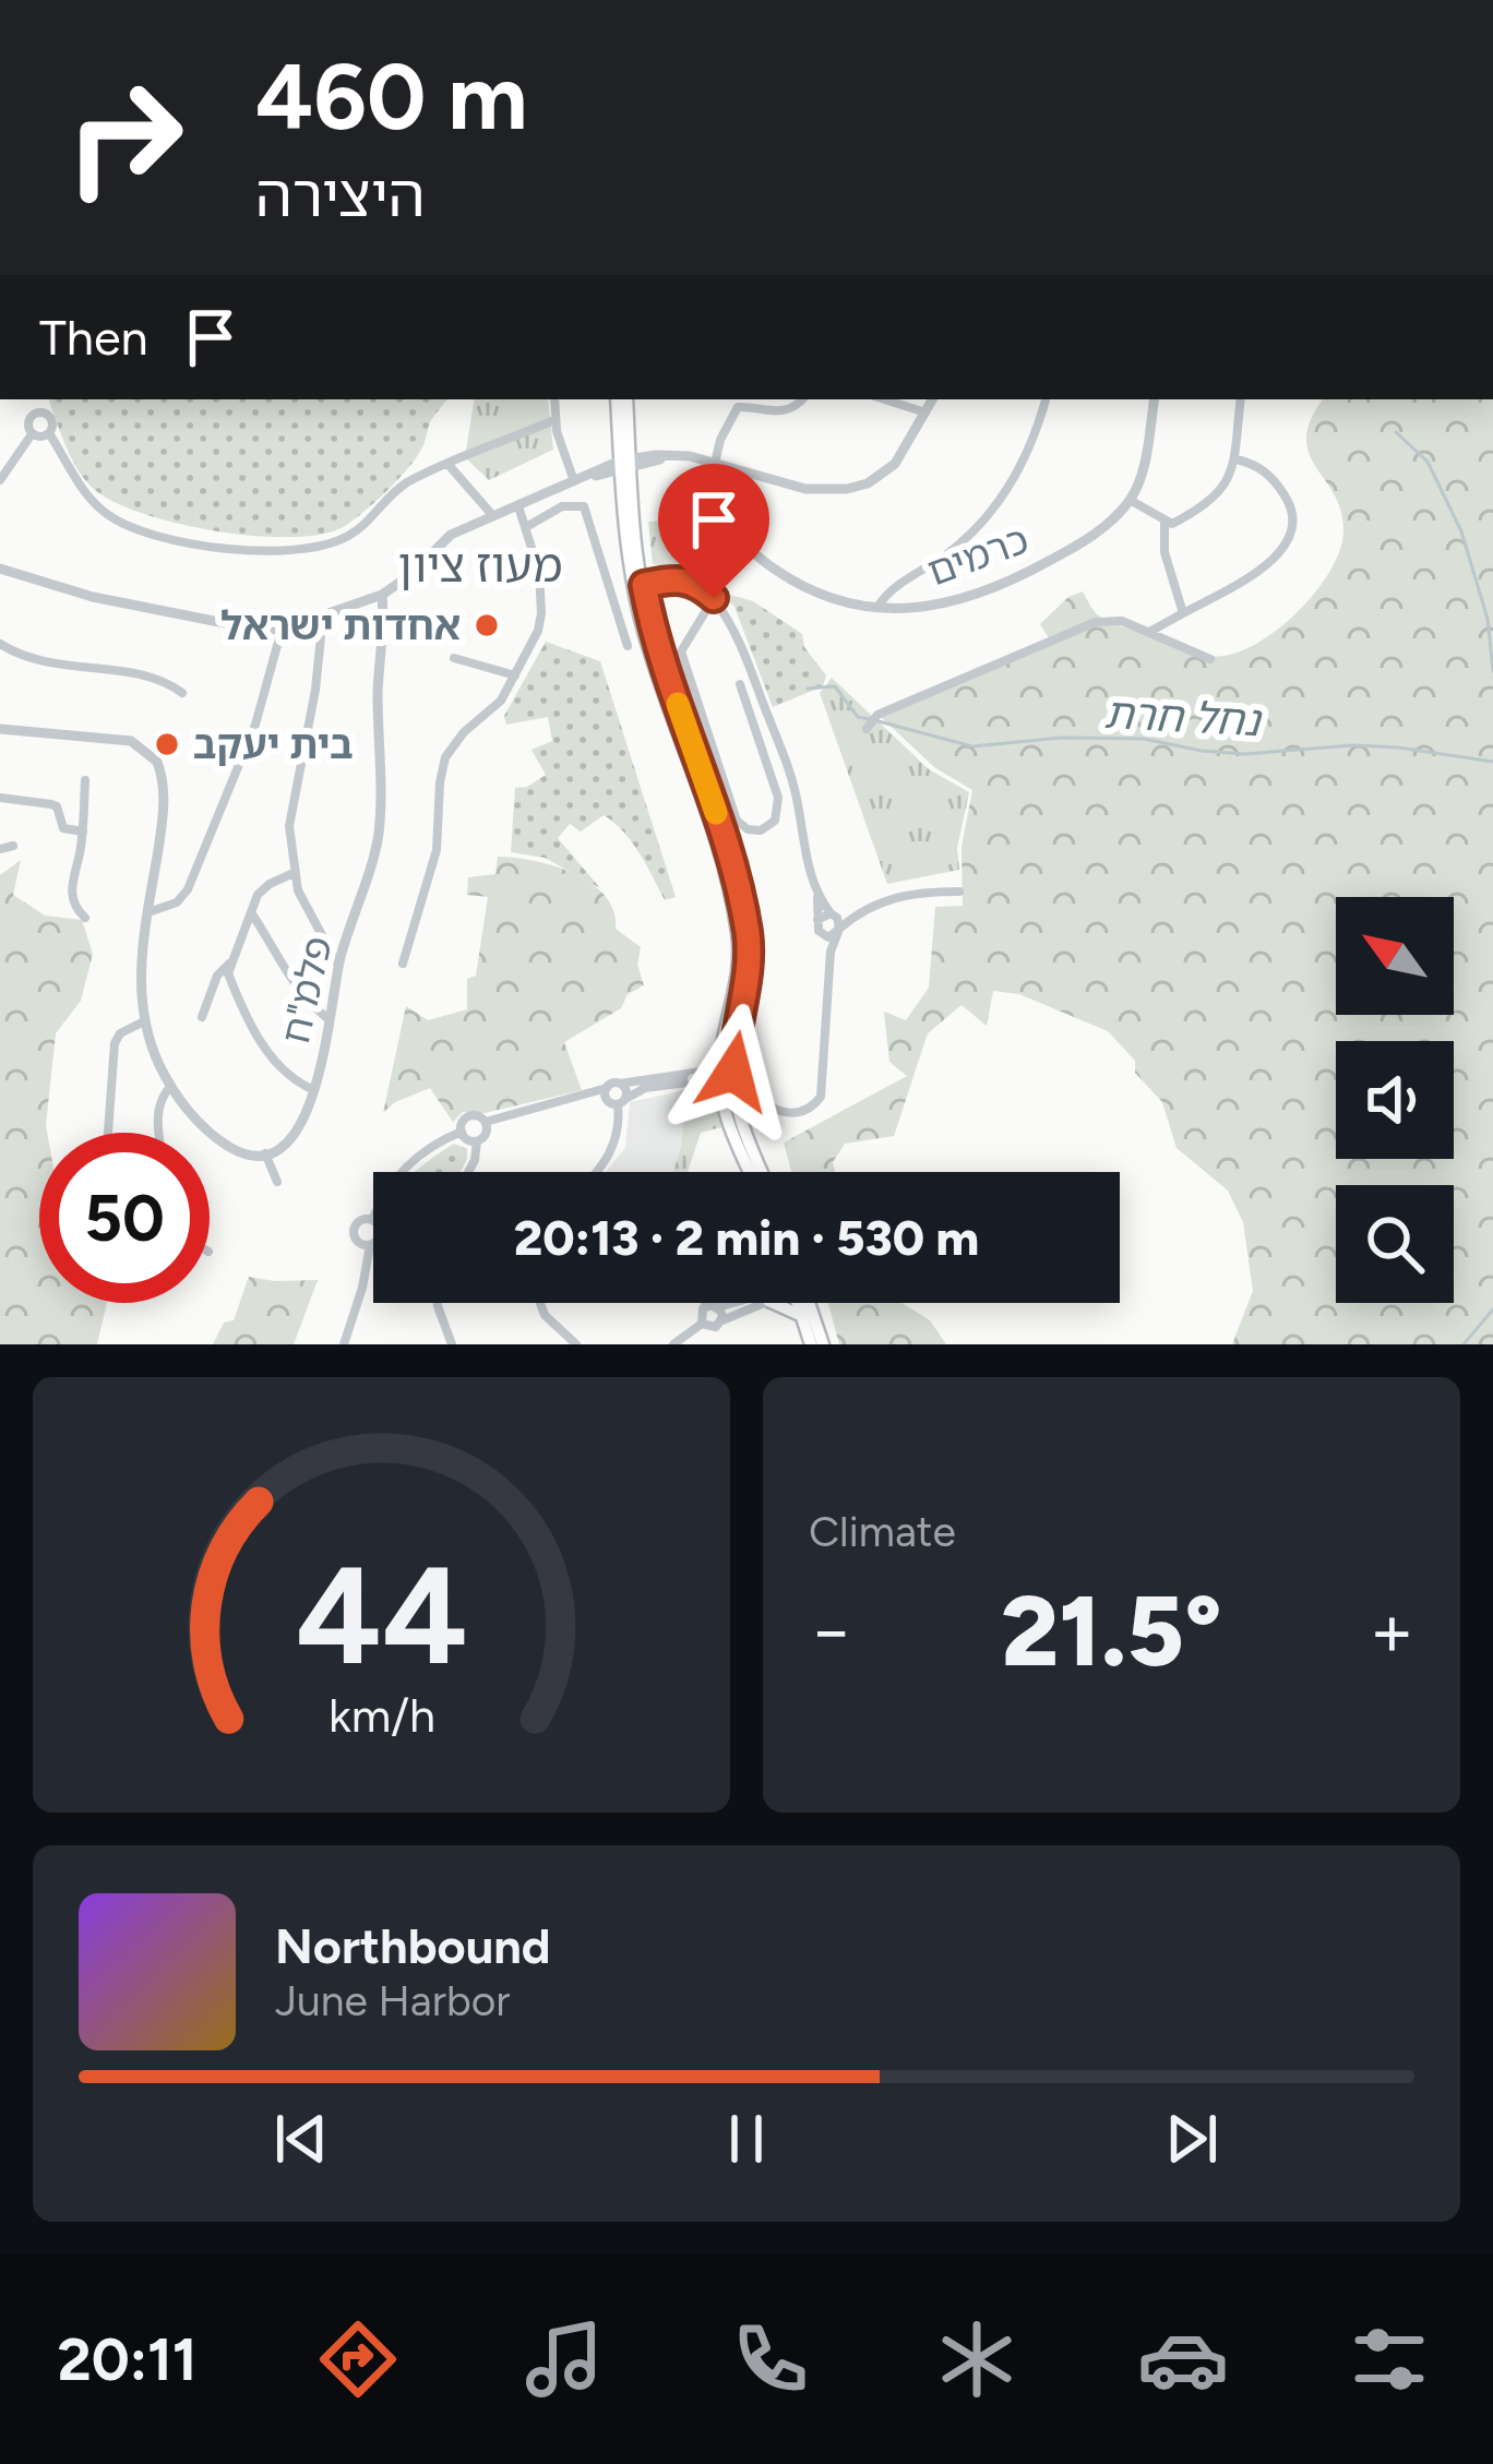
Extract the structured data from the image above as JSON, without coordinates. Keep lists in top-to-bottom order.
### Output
{
  "streets": {
    "street": ["כרמים", "פלמ\"ח"]
  },
  "districts": ["מעוז ציון"],
  "water": ["נחל חרת"],
  "places": ["אחדות ישראל", "בית יעקב"],
  "north": "top left",
  "page": {
    "turn": ["460 m", "היצירה"],
    "then": "Then",
    "limit": "50",
    "trip": "20:13 · 2 min · 530 m",
    "tile": "Climate",
    "heat": ["−", "21.5°", "+"],
    "song": ["Northbound", "June Harbor"],
    "tabs": "20:11",
    "gauge": ["44", "km/h"]
  }
}
